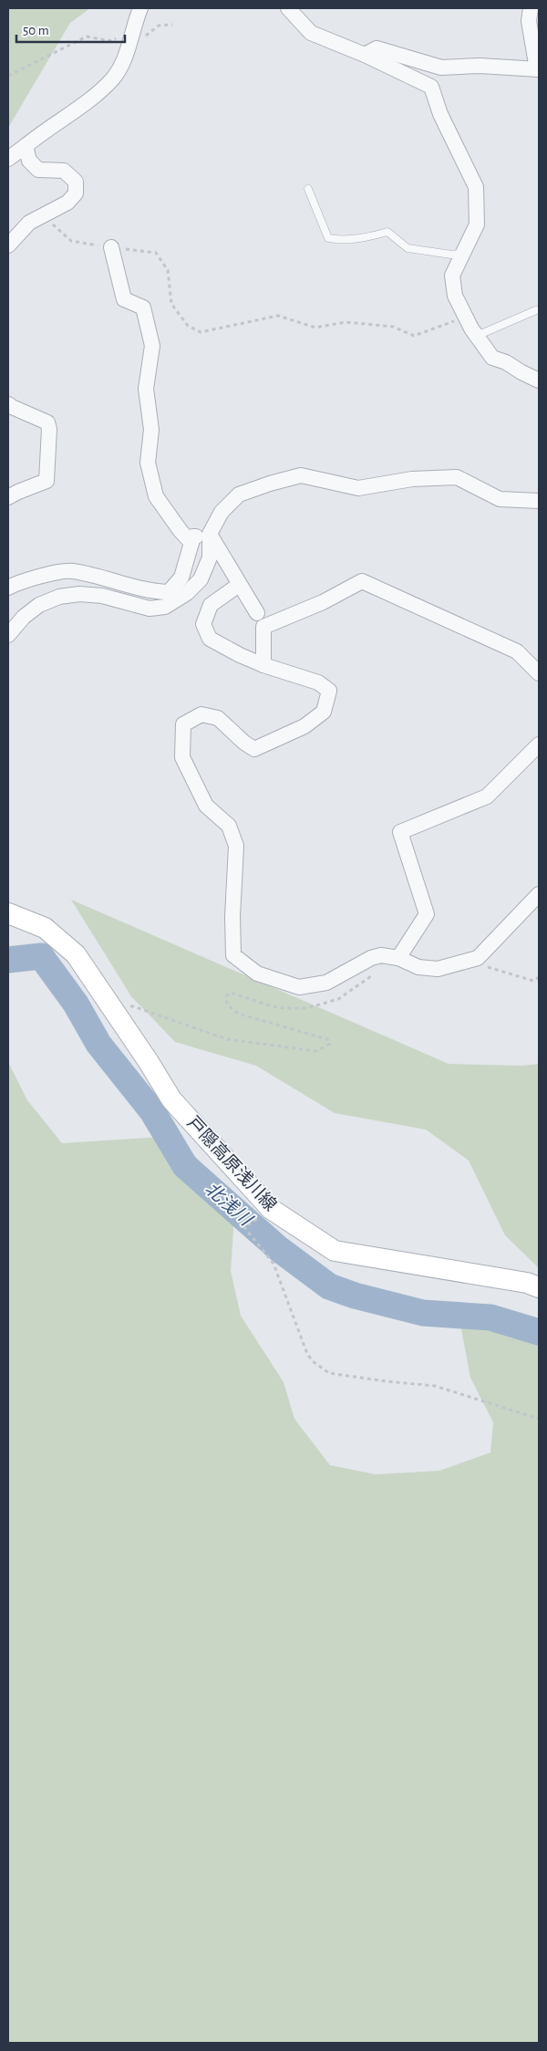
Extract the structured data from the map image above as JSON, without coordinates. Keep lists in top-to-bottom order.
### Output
{
  "streets": {
    "main road": ["戸隠高原浅川線"]
  },
  "water": ["北浅川"],
  "scale_bar": "50 m"
}
